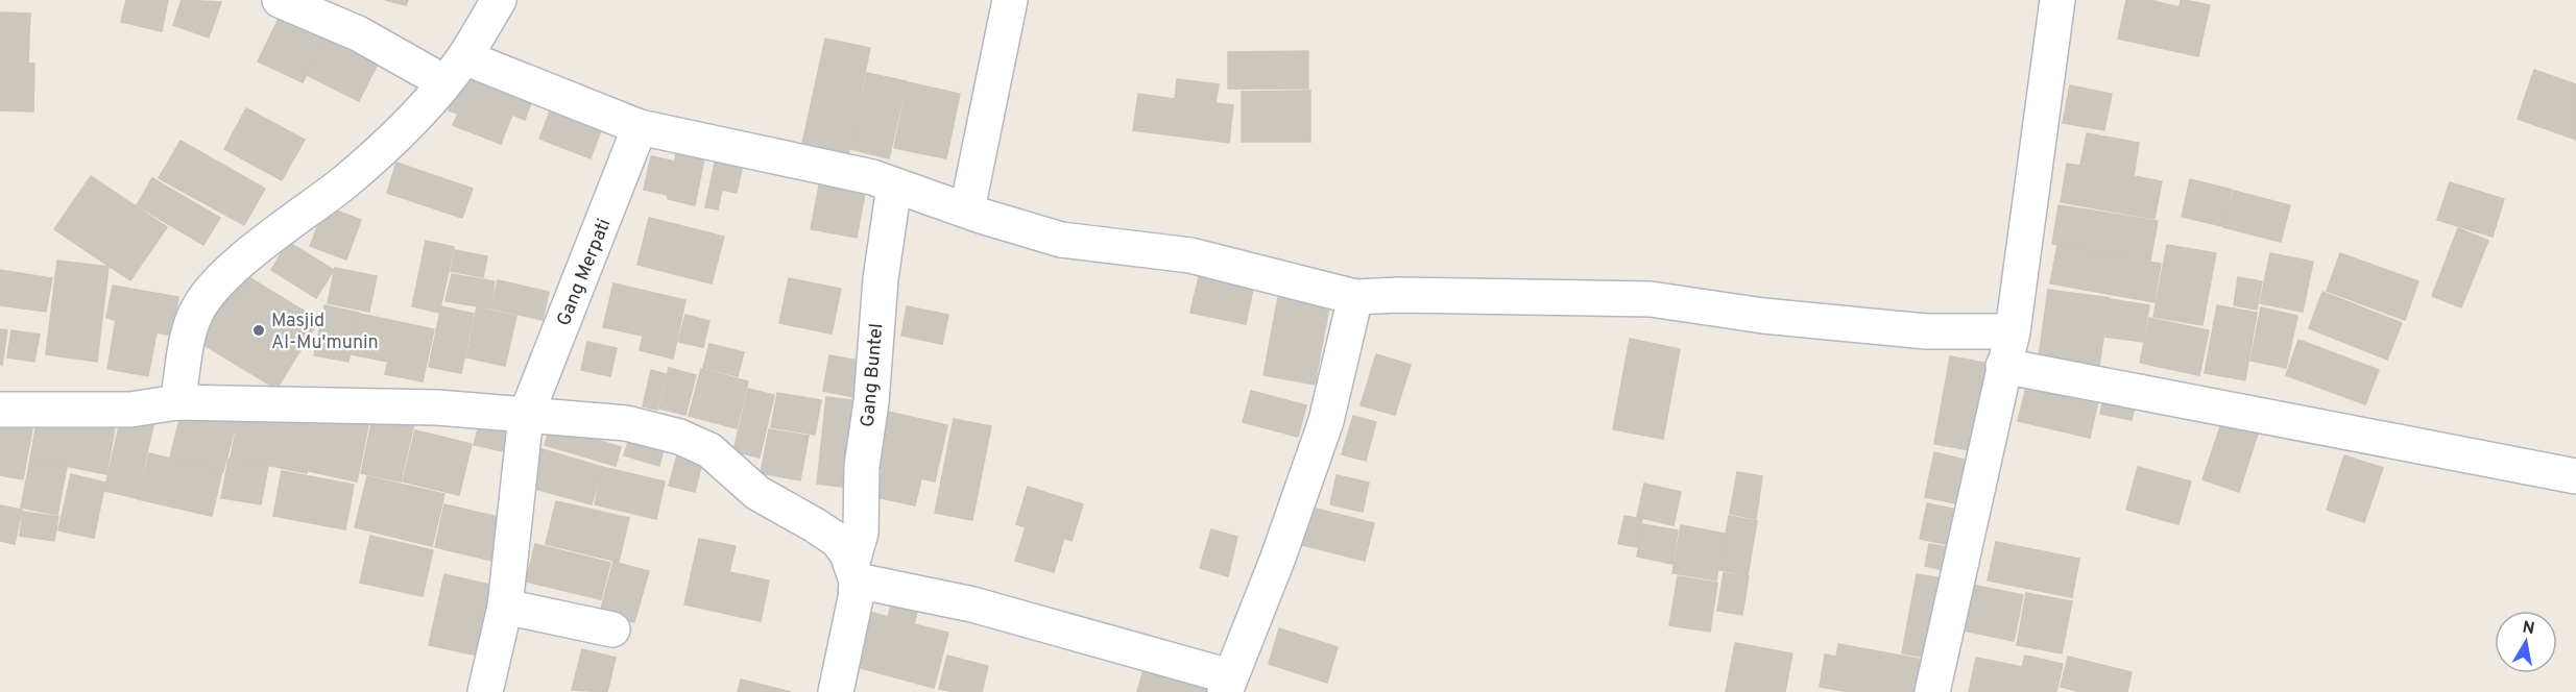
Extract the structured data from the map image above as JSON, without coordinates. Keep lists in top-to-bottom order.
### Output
{
  "streets": {
    "street": ["Gang Merpati", "Gang Buntel"]
  },
  "places": ["Masjid Al-Mu'munin"],
  "north": "top"
}
